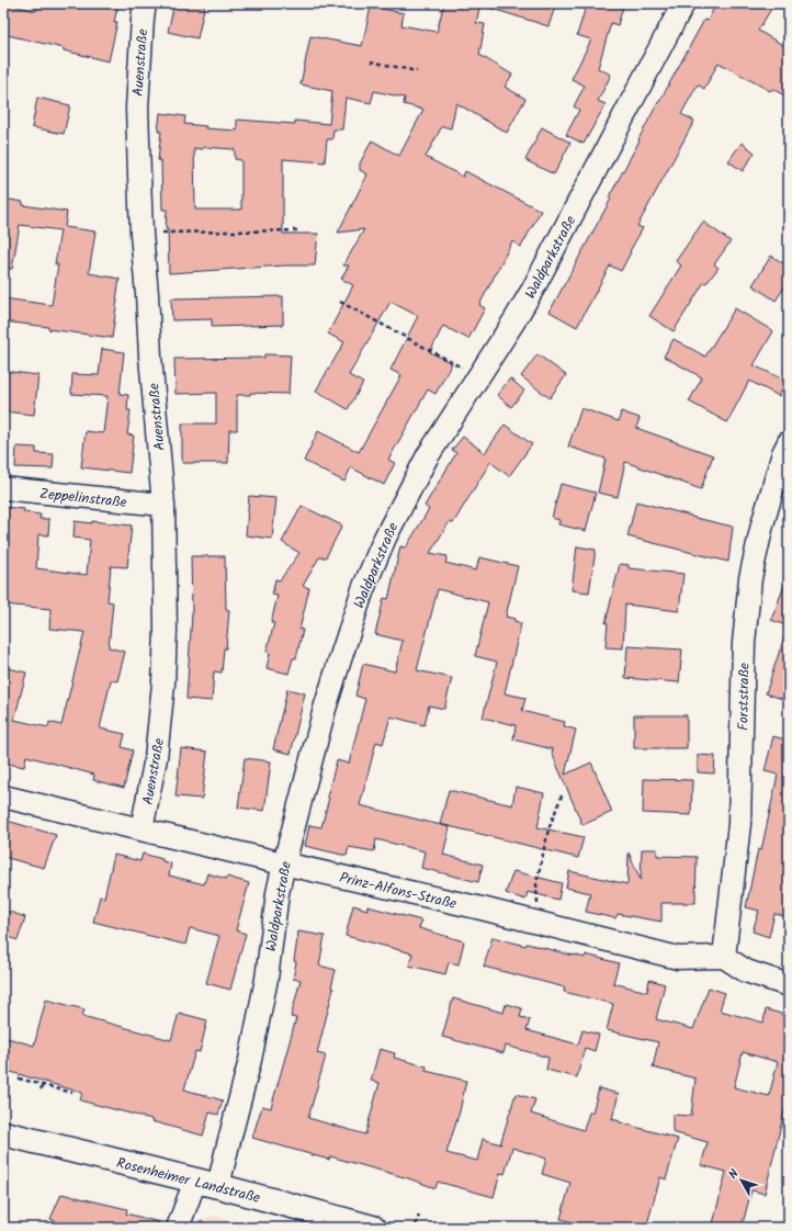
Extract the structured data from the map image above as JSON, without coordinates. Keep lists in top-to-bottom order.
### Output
{
  "streets": {
    "main road": ["Rosenheimer Landstraße"],
    "street": [
      "Auenstraße",
      "Waldparkstraße",
      "Zeppelinstraße",
      "Forststraße",
      "Prinz-Alfons-Straße"
    ]
  },
  "crossings": [
    ["Auenstraße", "Zeppelinstraße"],
    ["Auenstraße", "Prinz-Alfons-Straße"],
    ["Waldparkstraße", "Prinz-Alfons-Straße"],
    ["Waldparkstraße", "Rosenheimer Landstraße"],
    ["Forststraße", "Prinz-Alfons-Straße"]
  ],
  "north": "top left"
}
